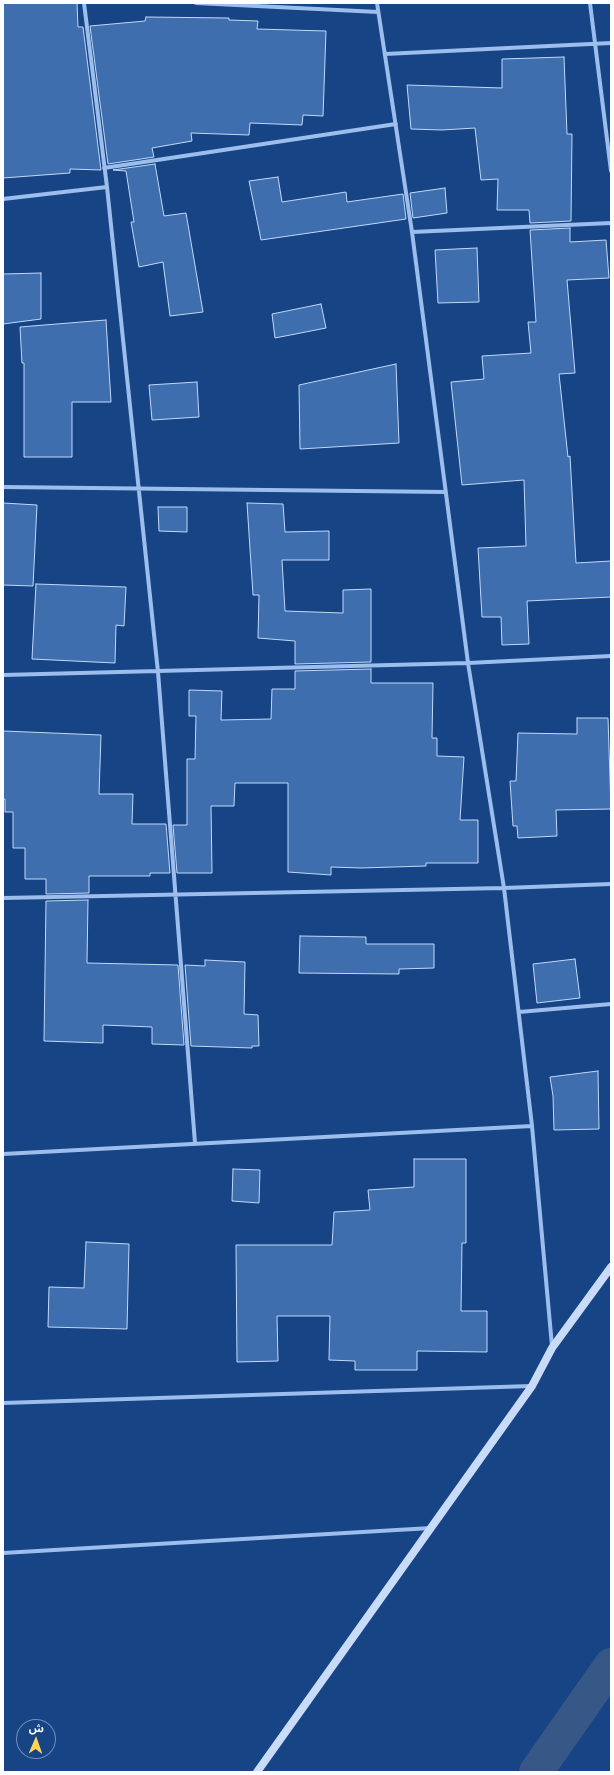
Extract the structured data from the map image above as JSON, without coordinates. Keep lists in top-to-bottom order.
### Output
{
  "north": "top"
}
